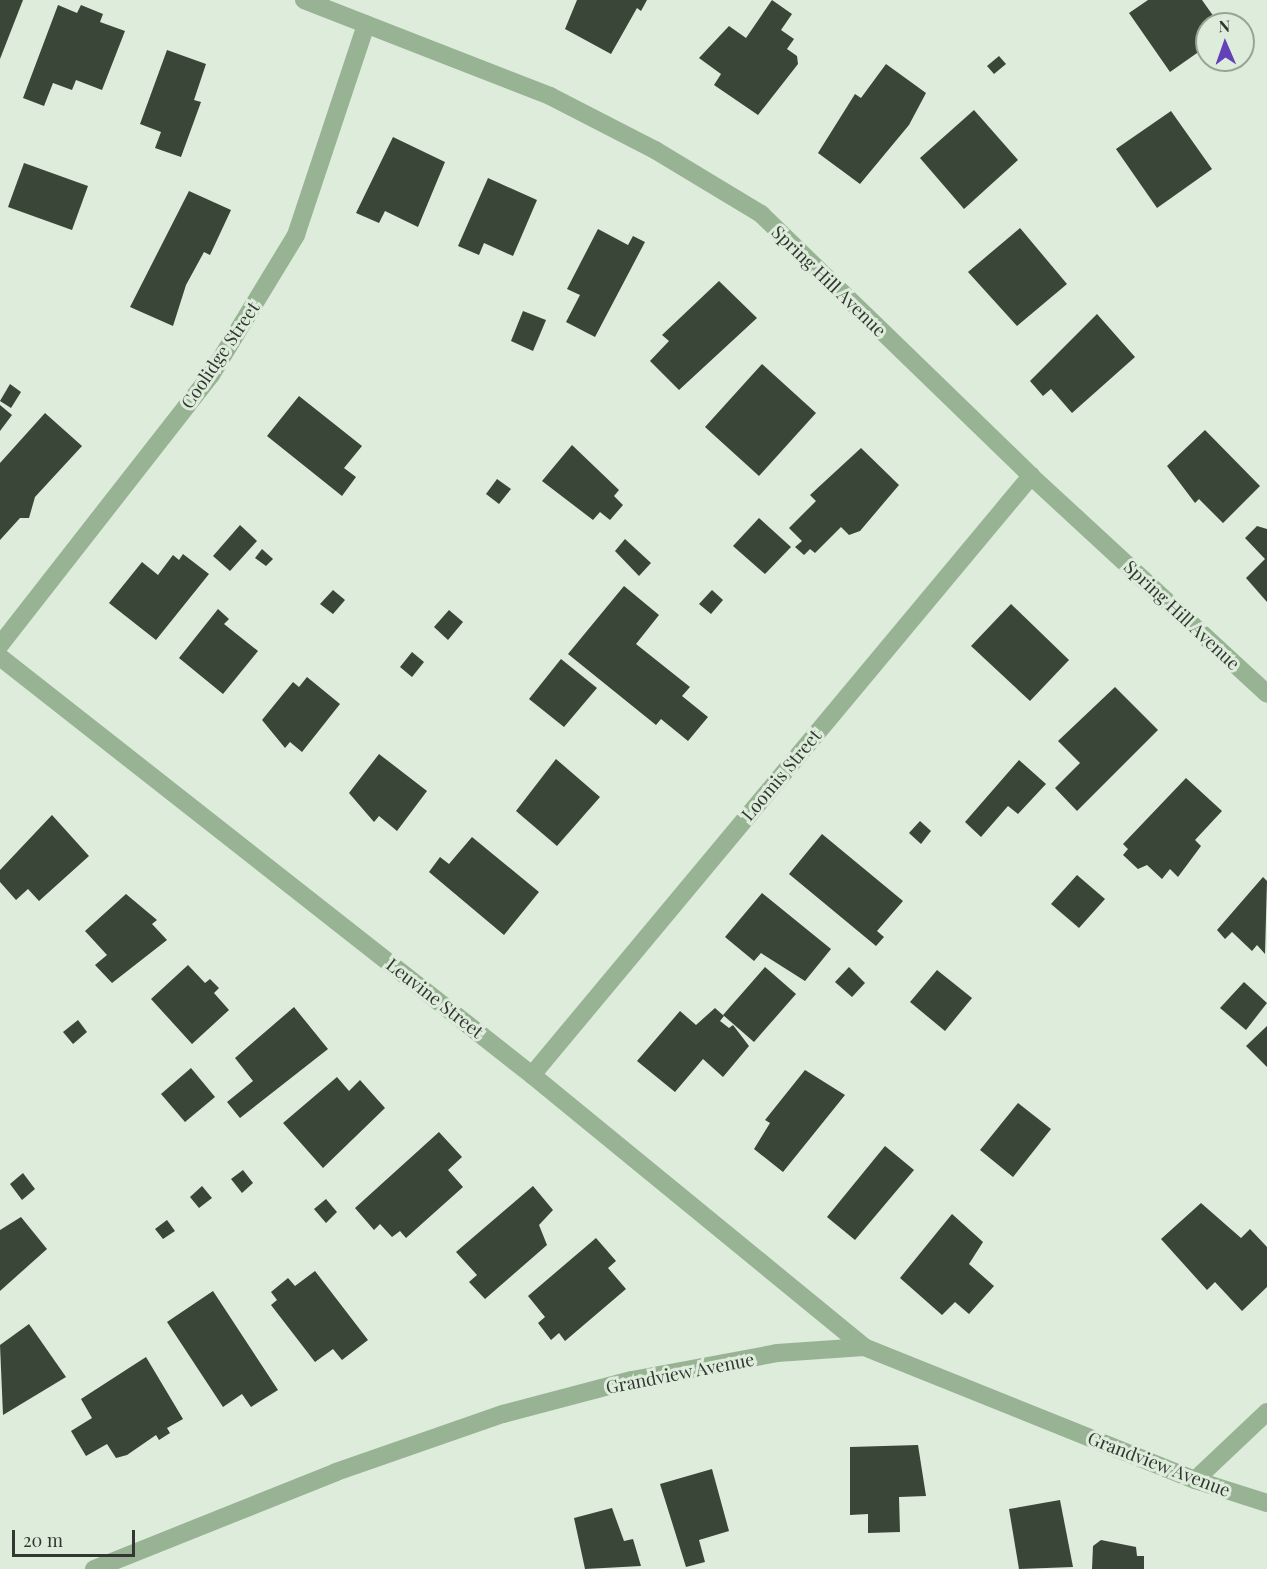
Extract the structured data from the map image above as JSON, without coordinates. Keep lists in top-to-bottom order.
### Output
{
  "streets": {
    "street": [
      "Spring Hill Avenue",
      "Coolidge Street",
      "Loomis Street",
      "Leuvine Street",
      "Grandview Avenue"
    ]
  },
  "crossings": [
    ["Spring Hill Avenue", "Coolidge Street"],
    ["Spring Hill Avenue", "Loomis Street"],
    ["Loomis Street", "Leuvine Street"],
    ["Leuvine Street", "Grandview Avenue"]
  ],
  "scale_bar": "20 m",
  "north": "top"
}
